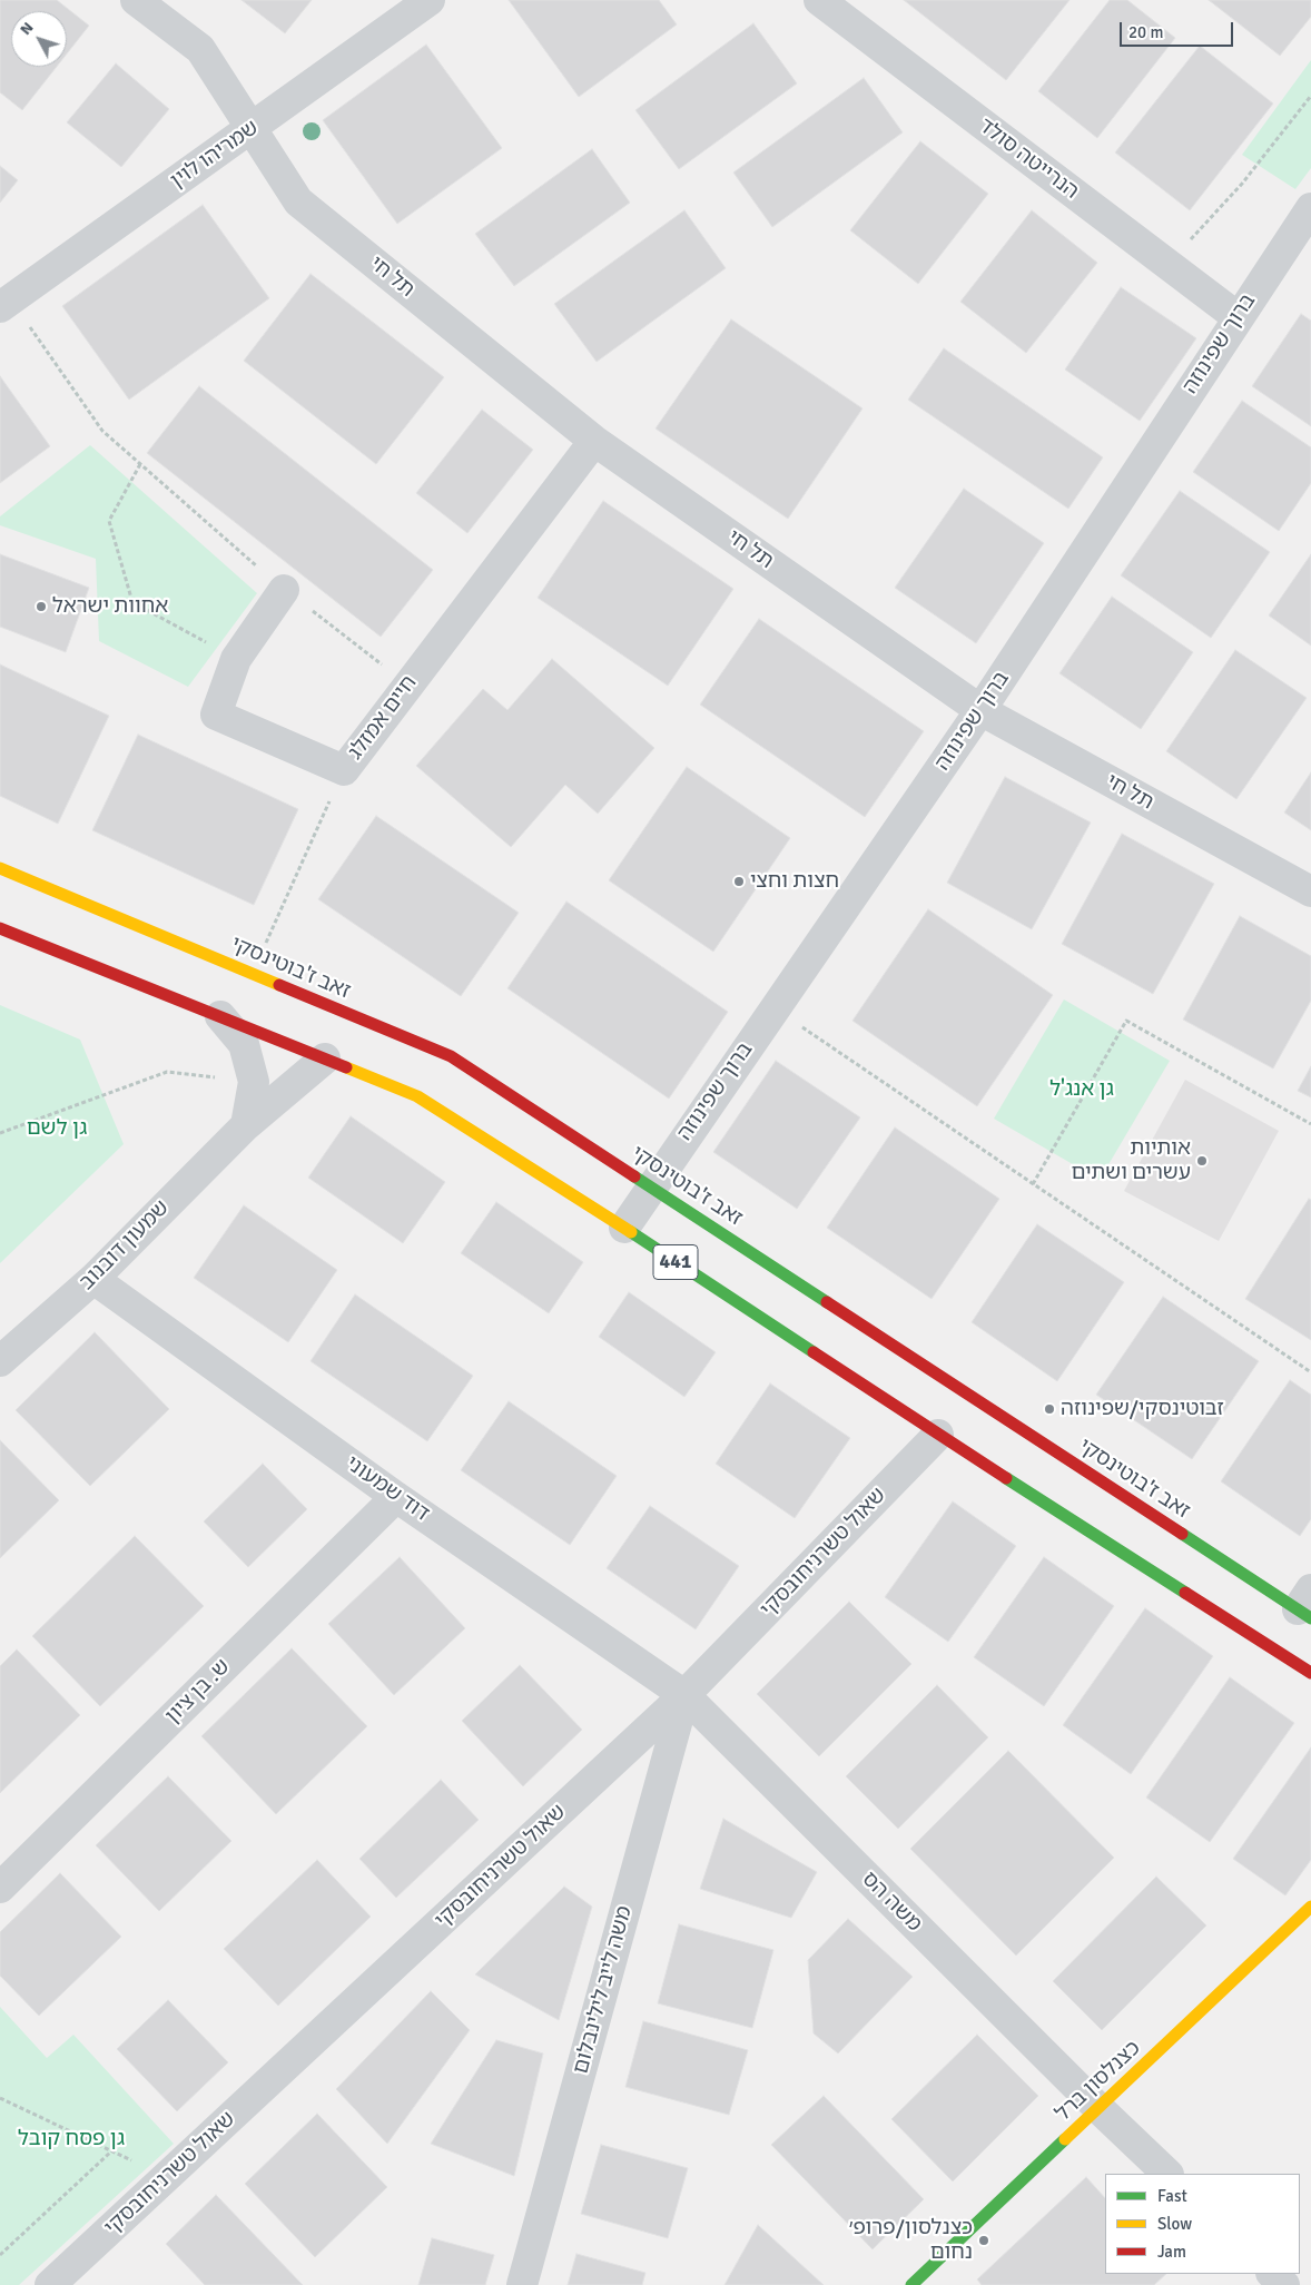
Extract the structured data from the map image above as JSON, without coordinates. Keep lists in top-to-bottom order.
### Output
{
  "streets": {
    "main road": ["זאב ז'בוטינסקי", "441", "כצנלסון ברל"],
    "street": [
      "שמריהו לוין",
      "הנרייטה סולד",
      "תל חי",
      "ברוך שפינוזה",
      "חיים אמזלג",
      "שמעון דובנוב",
      "דוד שמעוני",
      "שאול טשרניחובסקי",
      "ש. בן ציון",
      "משה הס",
      "משה לייב לילינבלום"
    ]
  },
  "crossings": [
    ["שמריהו לוין", "תל חי"],
    ["הנרייטה סולד", "ברוך שפינוזה"],
    ["תל חי", "ברוך שפינוזה"],
    ["תל חי", "חיים אמזלג"],
    ["ברוך שפינוזה", "זאב ז'בוטינסקי"],
    ["ברוך שפינוזה", "441"],
    ["שמעון דובנוב", "441"],
    ["שמעון דובנוב", "דוד שמעוני"],
    ["441", "שאול טשרניחובסקי"],
    ["דוד שמעוני", "שאול טשרניחובסקי"],
    ["דוד שמעוני", "ש. בן ציון"],
    ["דוד שמעוני", "משה הס"],
    ["דוד שמעוני", "משה לייב לילינבלום"],
    ["שאול טשרניחובסקי", "משה הס"],
    ["שאול טשרניחובסקי", "משה לייב לילינבלום"],
    ["משה הס", "משה לייב לילינבלום"],
    ["משה הס", "כצנלסון ברל"]
  ],
  "parks": ["גן אנג'ל", "גן לשם", "גן פסח קובל"],
  "places": [
    "אחוות ישראל",
    "חצות וחצי",
    "אותיות עשרים ושתים",
    "זבוטינסקי/שפינוזה",
    "כצנלסון/פרופ׳ נחום"
  ],
  "legend": ["Fast", "Slow", "Jam"],
  "scale_bar": "20 m",
  "north": "top left"
}
